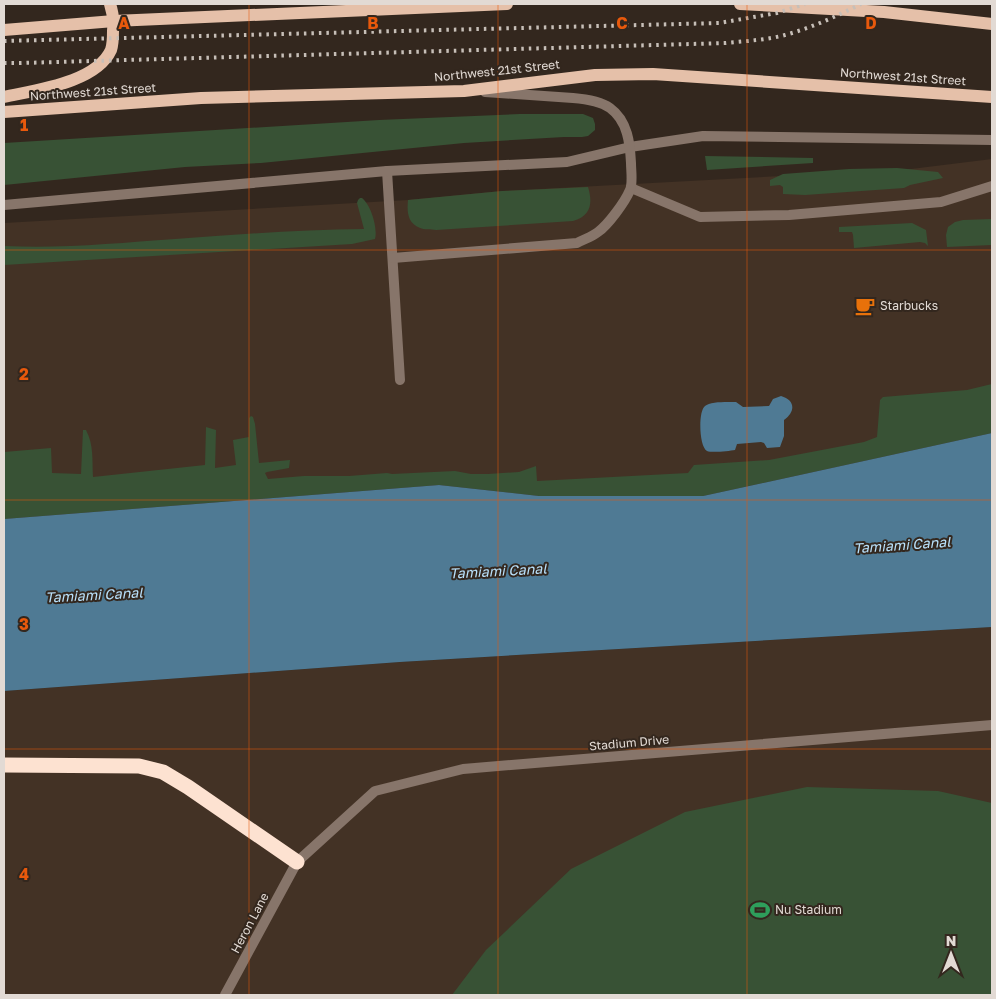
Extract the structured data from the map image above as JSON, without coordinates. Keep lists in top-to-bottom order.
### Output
{
  "streets": {
    "main road": ["Northwest 21st Street"],
    "street": ["Stadium Drive", "Heron Lane"]
  },
  "crossings": [
    ["Stadium Drive", "Heron Lane"]
  ],
  "water": ["Tamiami Canal"],
  "places": {
    "cafe": ["Starbucks"],
    "sports": ["Nu Stadium"]
  },
  "north": "top",
  "grid": {
    "columns": [
      "A",
      "B",
      "C",
      "D"
    ],
    "rows": [
      "1",
      "2",
      "3",
      "4"
    ]
  }
}
